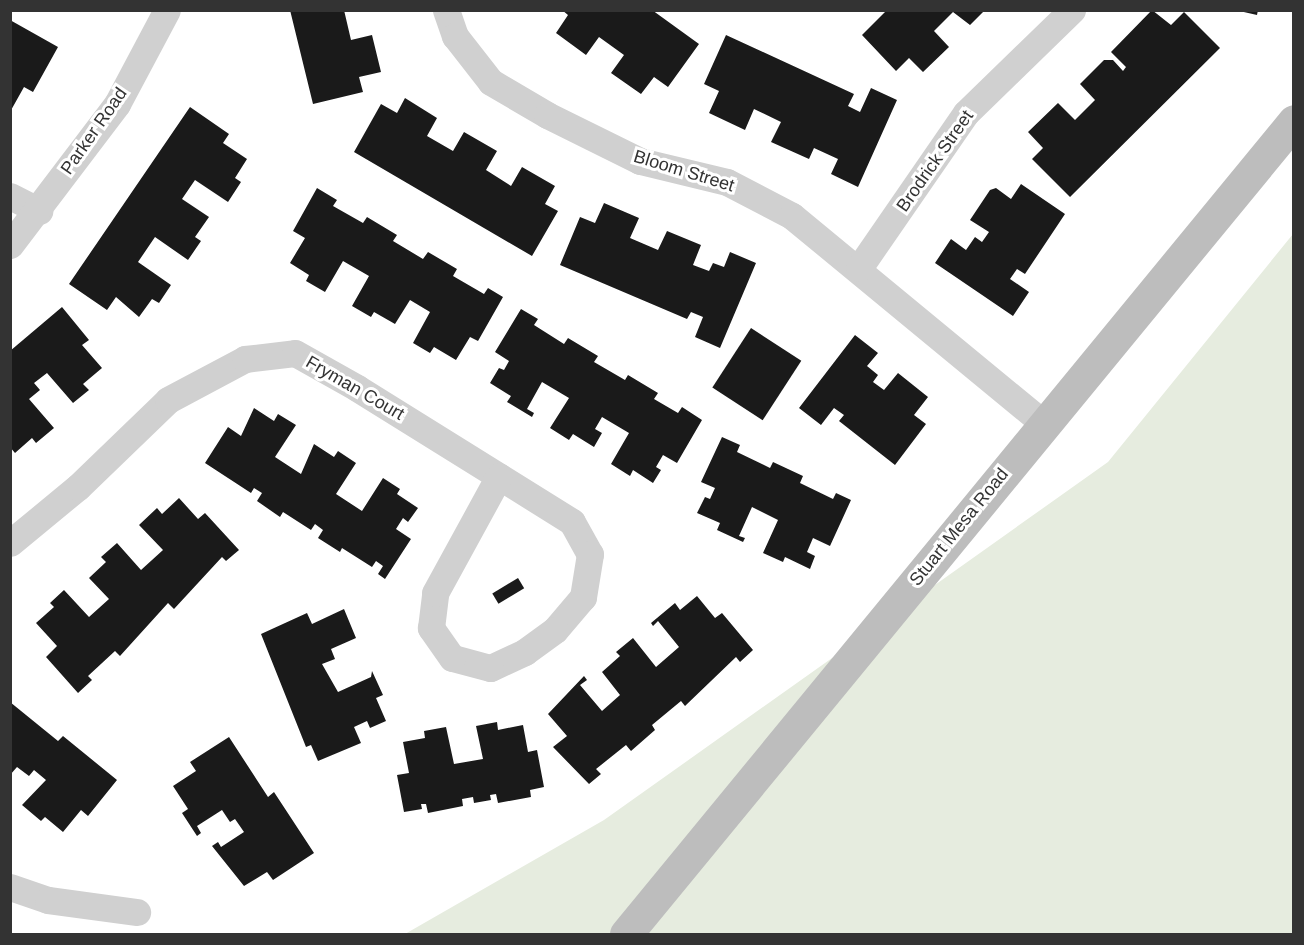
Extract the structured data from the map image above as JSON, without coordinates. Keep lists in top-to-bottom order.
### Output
{
  "streets": {
    "main road": ["Stuart Mesa Road"],
    "street": [
      "Parker Road",
      "Brodrick Street",
      "Bloom Street",
      "Fryman Court"
    ]
  },
  "crossings": [
    ["Brodrick Street", "Bloom Street"],
    ["Bloom Street", "Stuart Mesa Road"]
  ]
}
